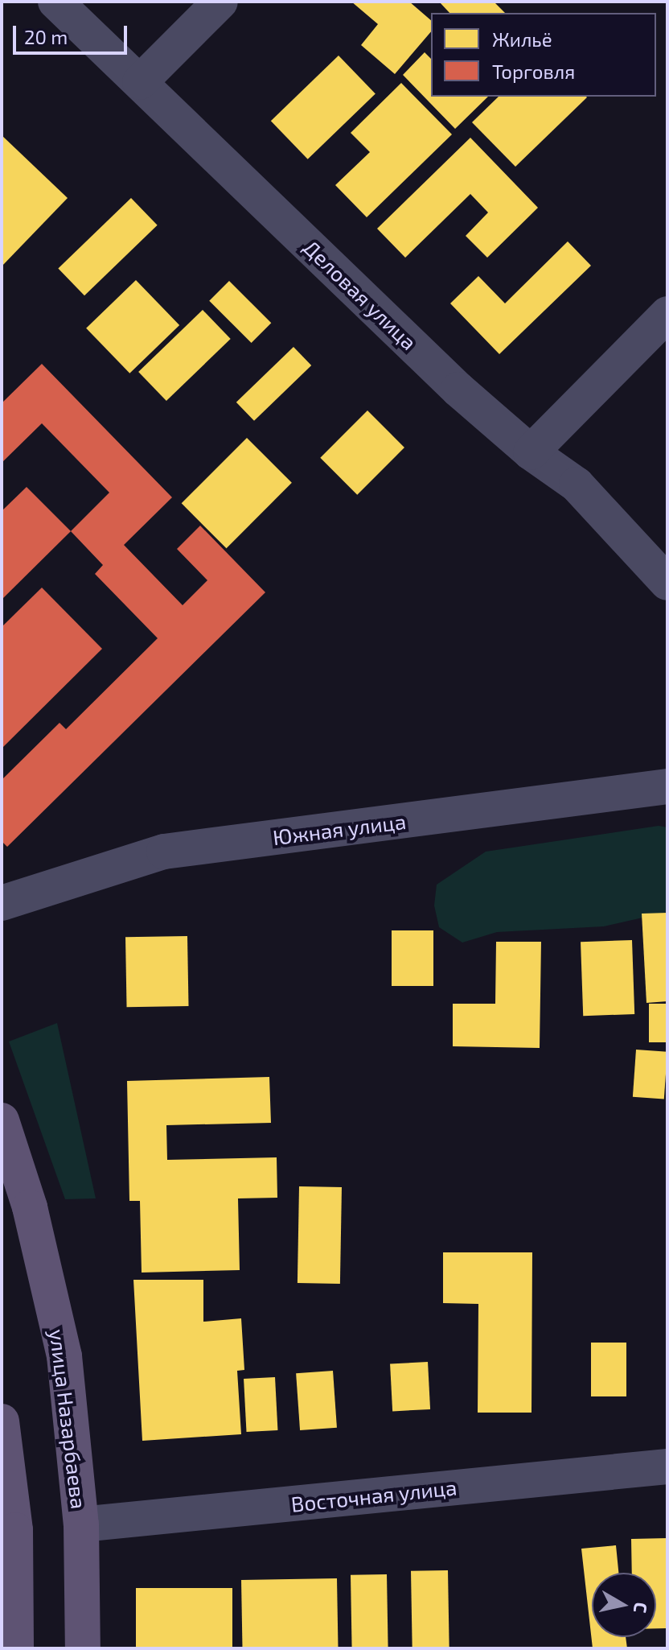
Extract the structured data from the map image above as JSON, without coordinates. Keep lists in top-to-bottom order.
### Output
{
  "streets": {
    "main road": ["улица Назарбаева"],
    "street": ["Деловая улица", "Южная улица", "Восточная улица"]
  },
  "crossings": [
    ["улица Назарбаева", "Восточная улица"]
  ],
  "legend": ["Жильё", "Торговля"],
  "scale_bar": "20 m",
  "north": "right"
}
